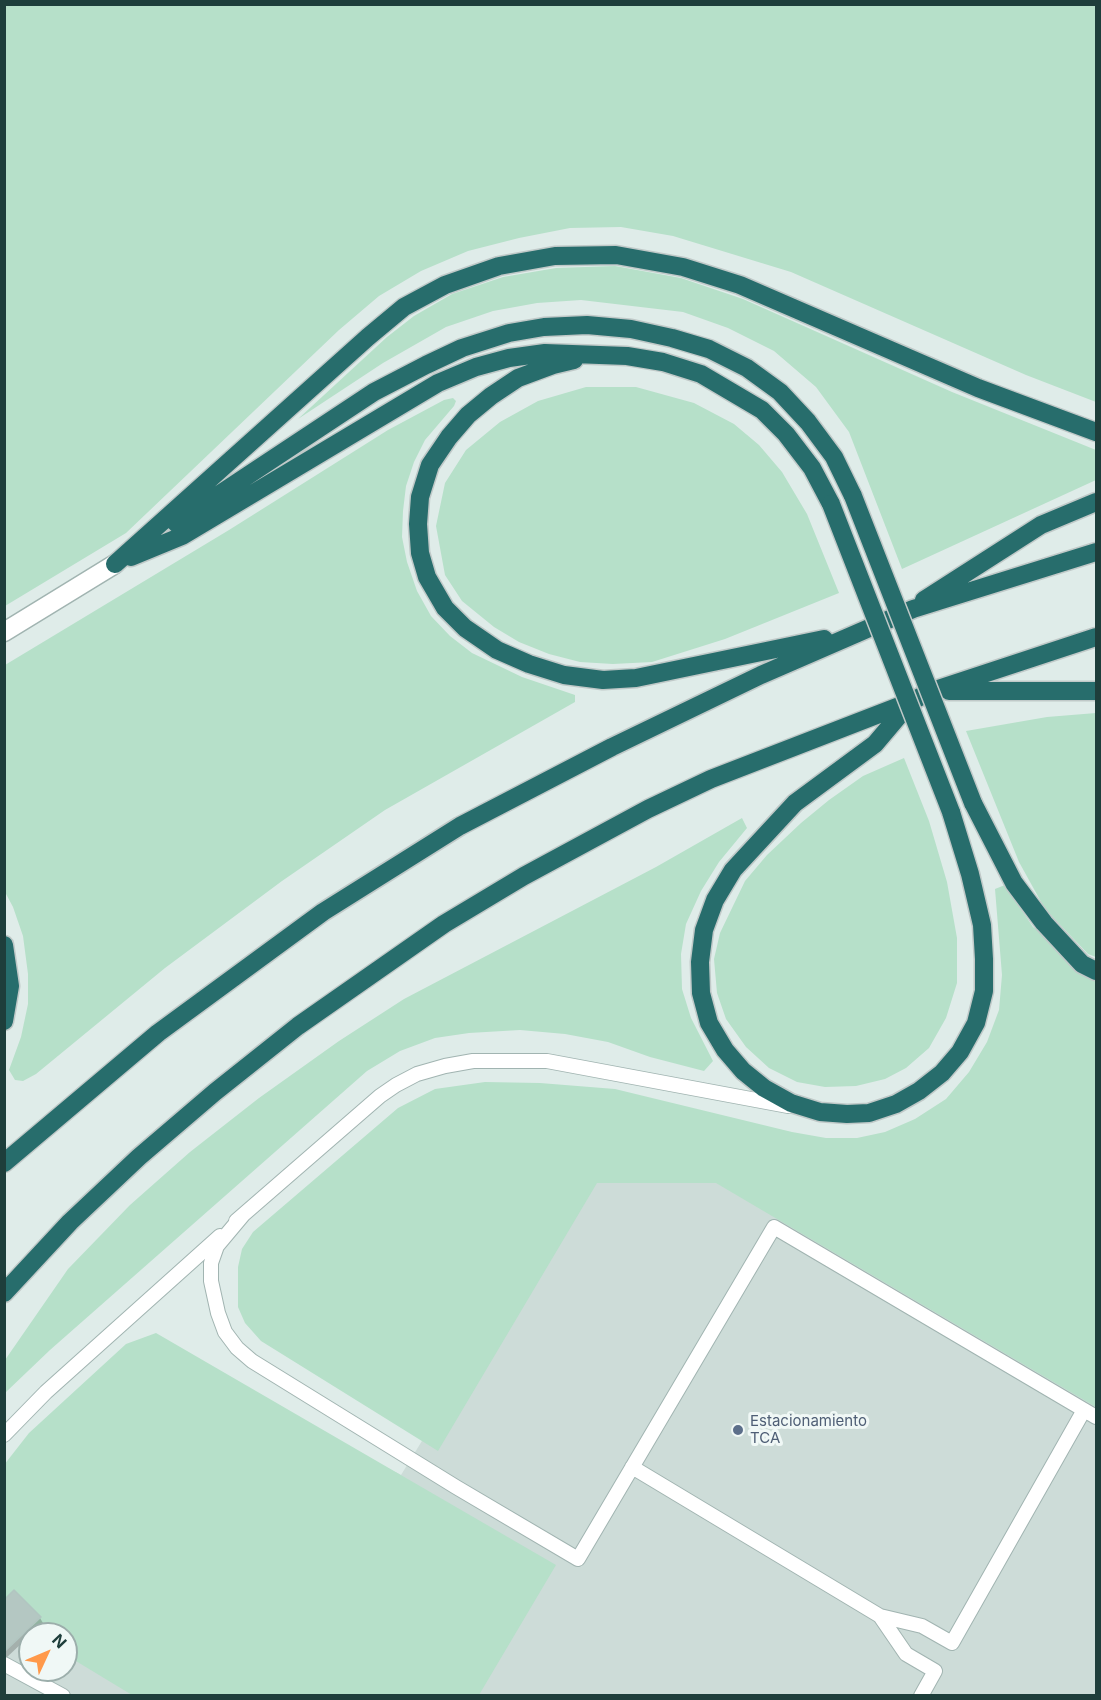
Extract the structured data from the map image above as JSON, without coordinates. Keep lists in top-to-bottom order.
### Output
{
  "places": ["Estacionamiento TCA"],
  "north": "top right"
}
